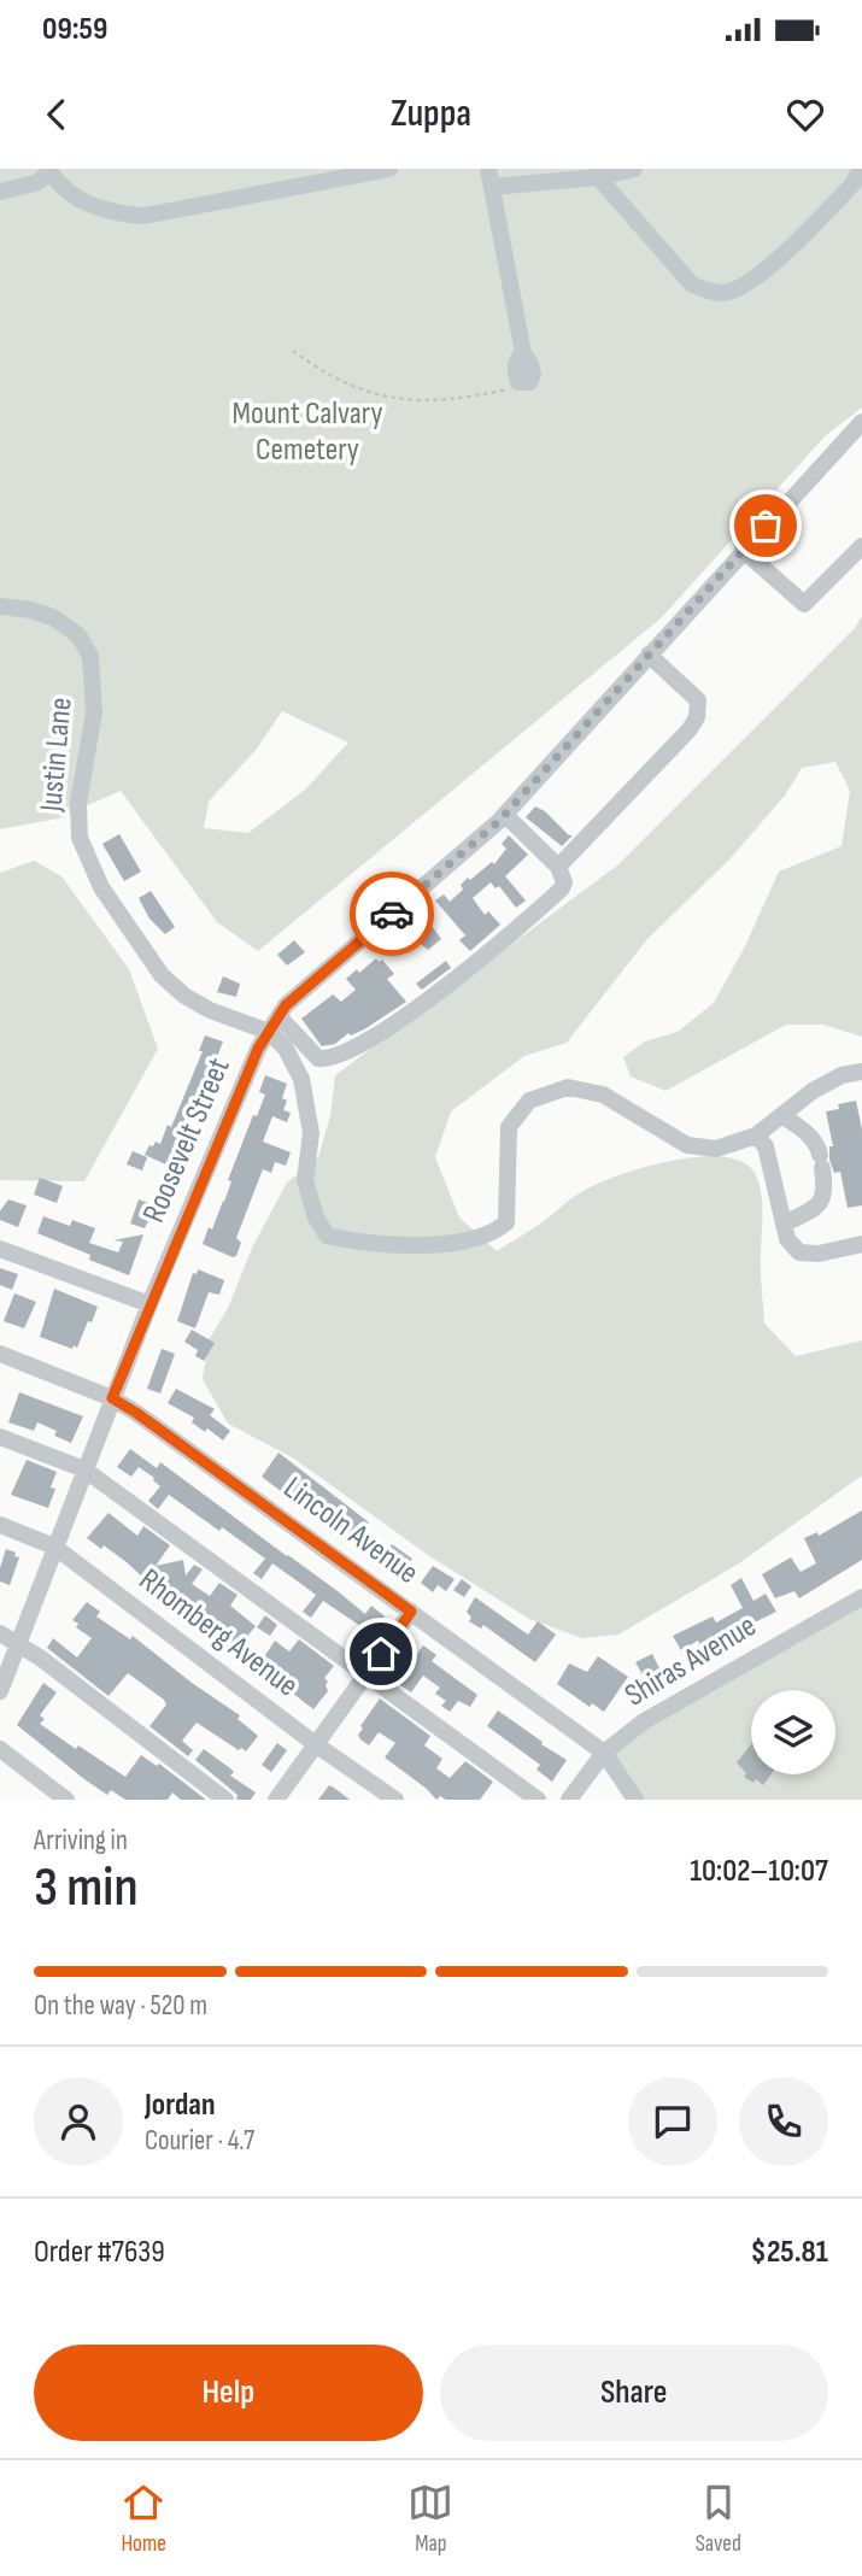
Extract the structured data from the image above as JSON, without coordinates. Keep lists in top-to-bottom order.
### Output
{
  "streets": {
    "street": [
      "Justin Lane",
      "Roosevelt Street",
      "Lincoln Avenue",
      "Rhomberg Avenue",
      "Shiras Avenue"
    ]
  },
  "crossings": [
    ["Justin Lane", "Roosevelt Street"],
    ["Roosevelt Street", "Lincoln Avenue"],
    ["Roosevelt Street", "Rhomberg Avenue"],
    ["Lincoln Avenue", "Shiras Avenue"]
  ],
  "parks": ["Mount Calvary Cemetery"],
  "page": {
    "status": "09:59",
    "header": "Zuppa",
    "heading": ["3 min", "Arriving in", "10:02–10:07"],
    "panel": [
      "Jordan",
      "Courier · 4.7",
      "Order #7639",
      "$25.81"
    ],
    "bar": "On the way · 520 m",
    "buttons": ["Help", "Share"],
    "tabs": ["Home", "Map", "Saved"]
  }
}
